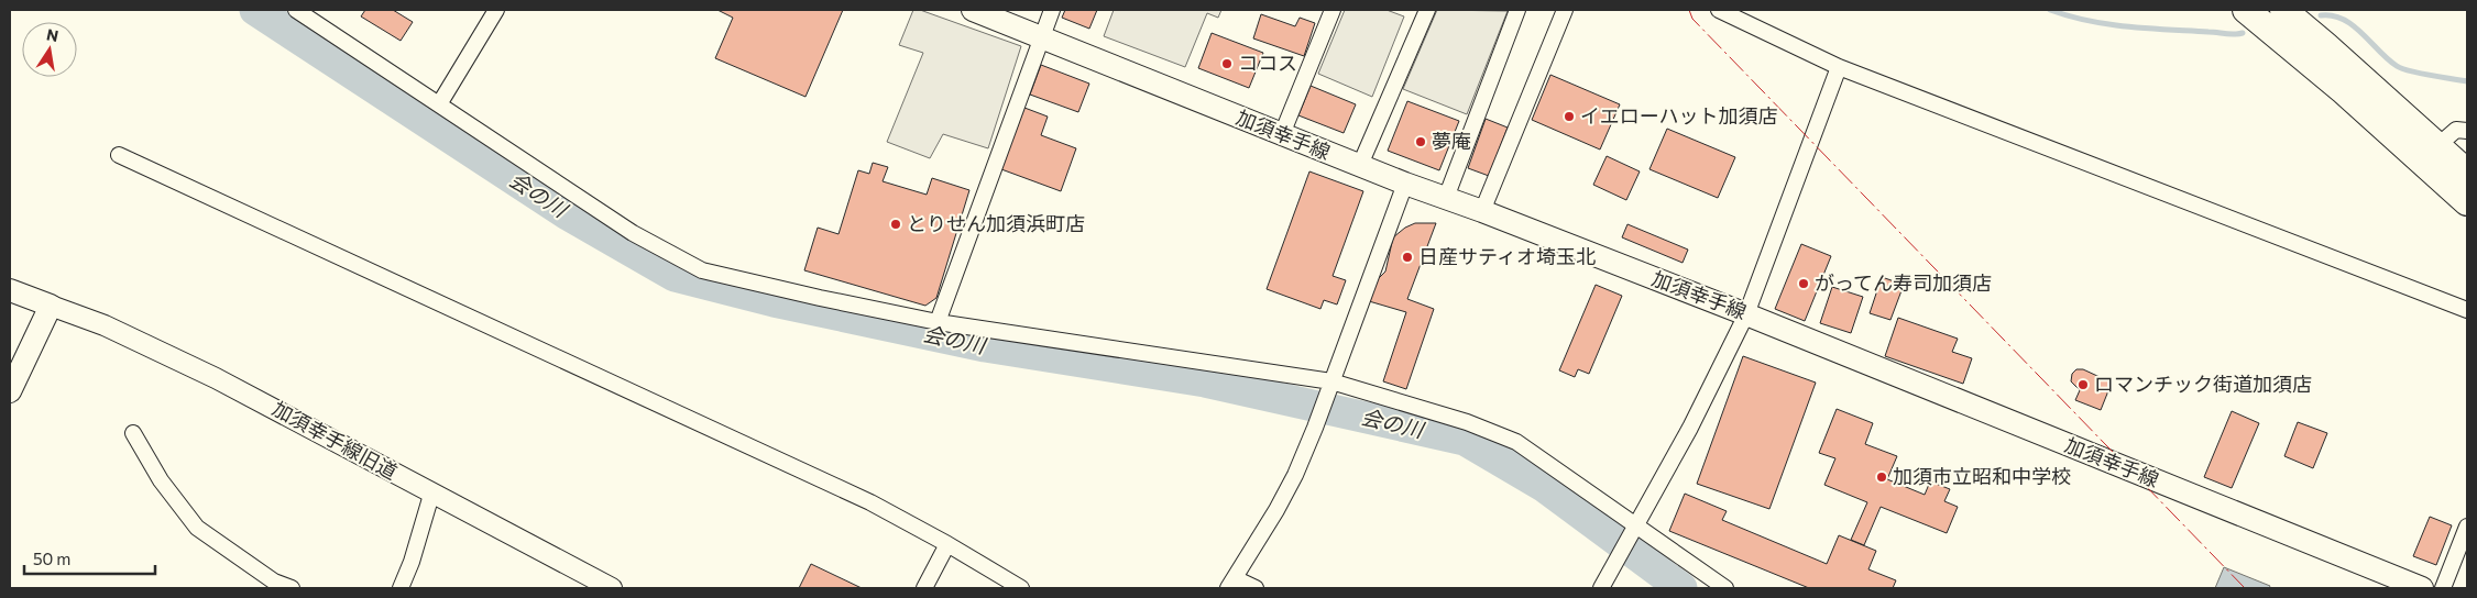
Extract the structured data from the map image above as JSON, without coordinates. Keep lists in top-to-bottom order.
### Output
{
  "streets": {
    "main road": ["加須幸手線"],
    "street": ["加須幸手線旧道"]
  },
  "water": ["会の川"],
  "places": [
    "ココス",
    "イエローハット加須店",
    "夢庵",
    "とりせん加須浜町店",
    "日産サティオ埼玉北",
    "がってん寿司加須店",
    "ロマンチック街道加須店",
    "加須市立昭和中学校"
  ],
  "scale_bar": "50 m",
  "north": "top"
}
